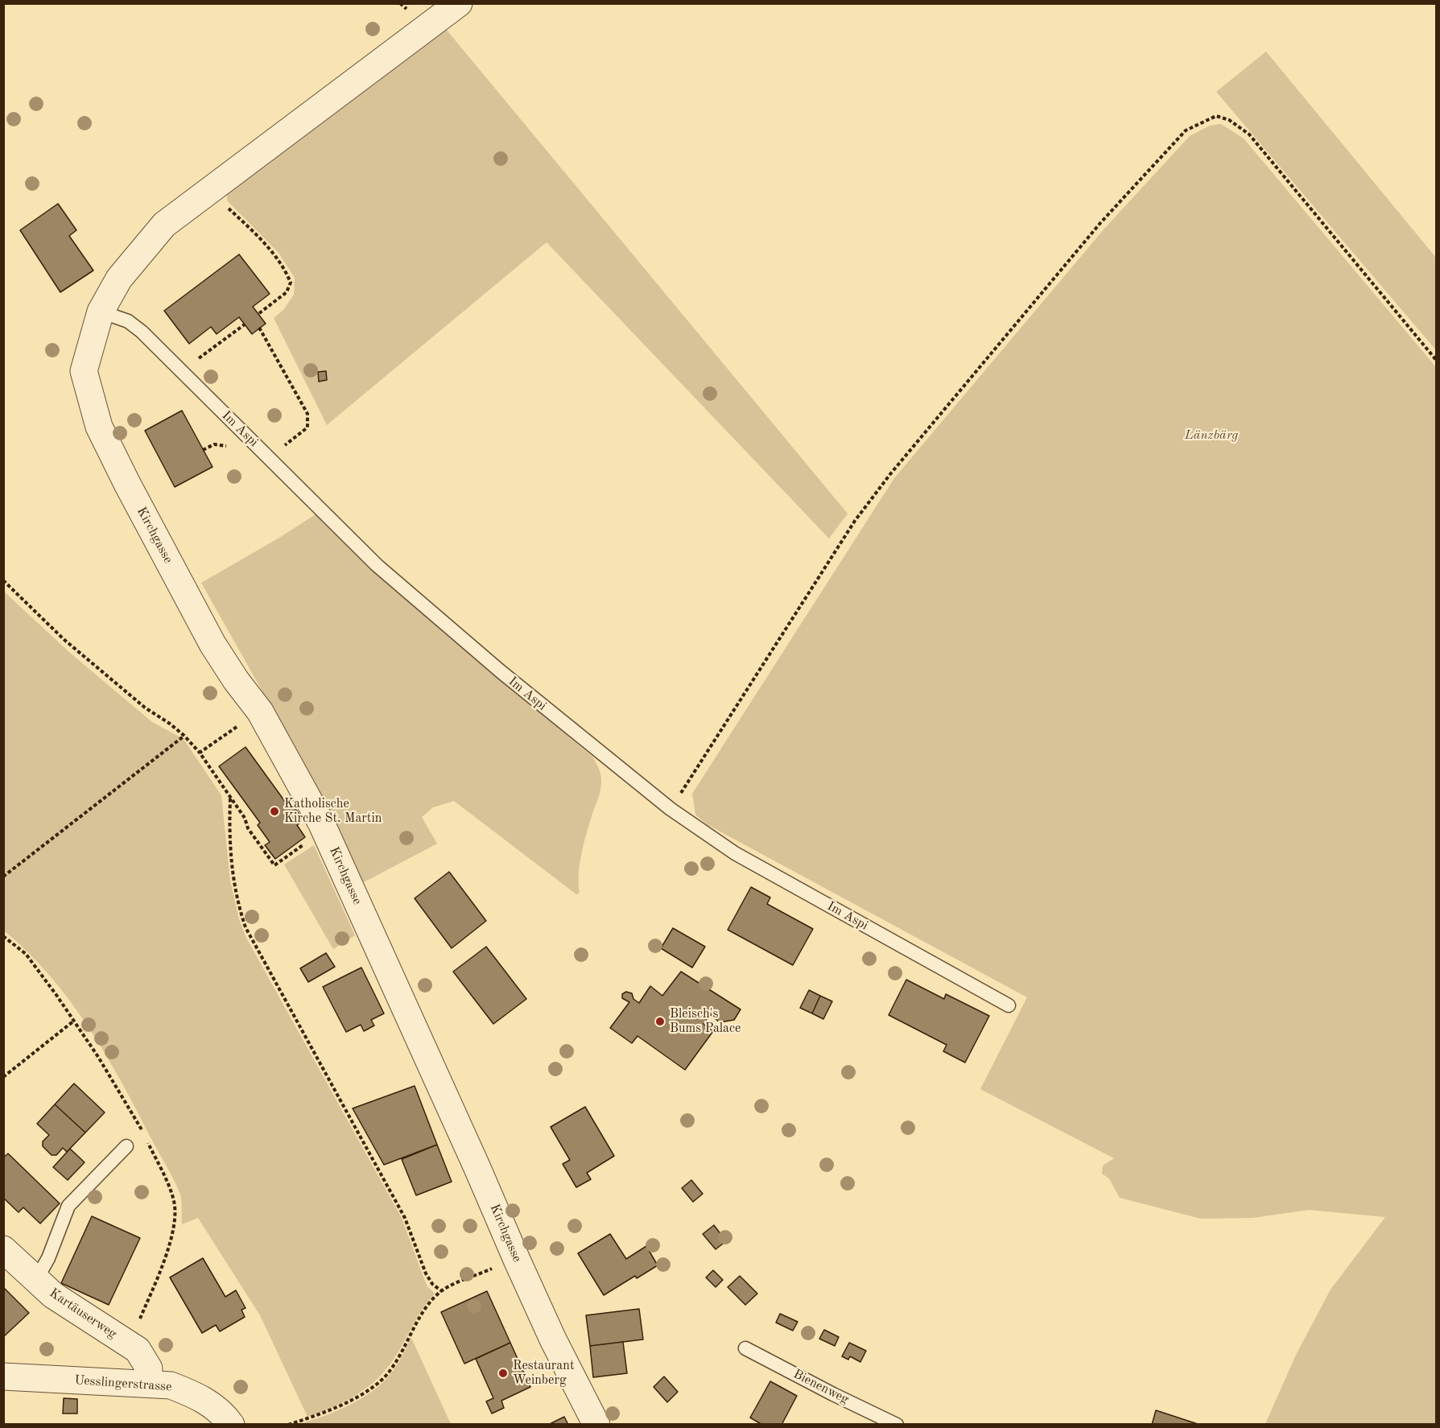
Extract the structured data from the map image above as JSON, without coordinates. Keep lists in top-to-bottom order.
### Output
{
  "streets": {
    "street": ["Kirchgasse", "Kartäuserweg", "Uesslingerstrasse"],
    "lane": ["Im Aspi", "Bienenweg"]
  },
  "crossings": [
    ["Im Aspi", "Kirchgasse"],
    ["Kartäuserweg", "Uesslingerstrasse"]
  ],
  "parks": ["Länzbärg"],
  "places": ["Katholische Kirche St. Martin", "Bleisch's Bums Palace", "Restaurant Weinberg"]
}
